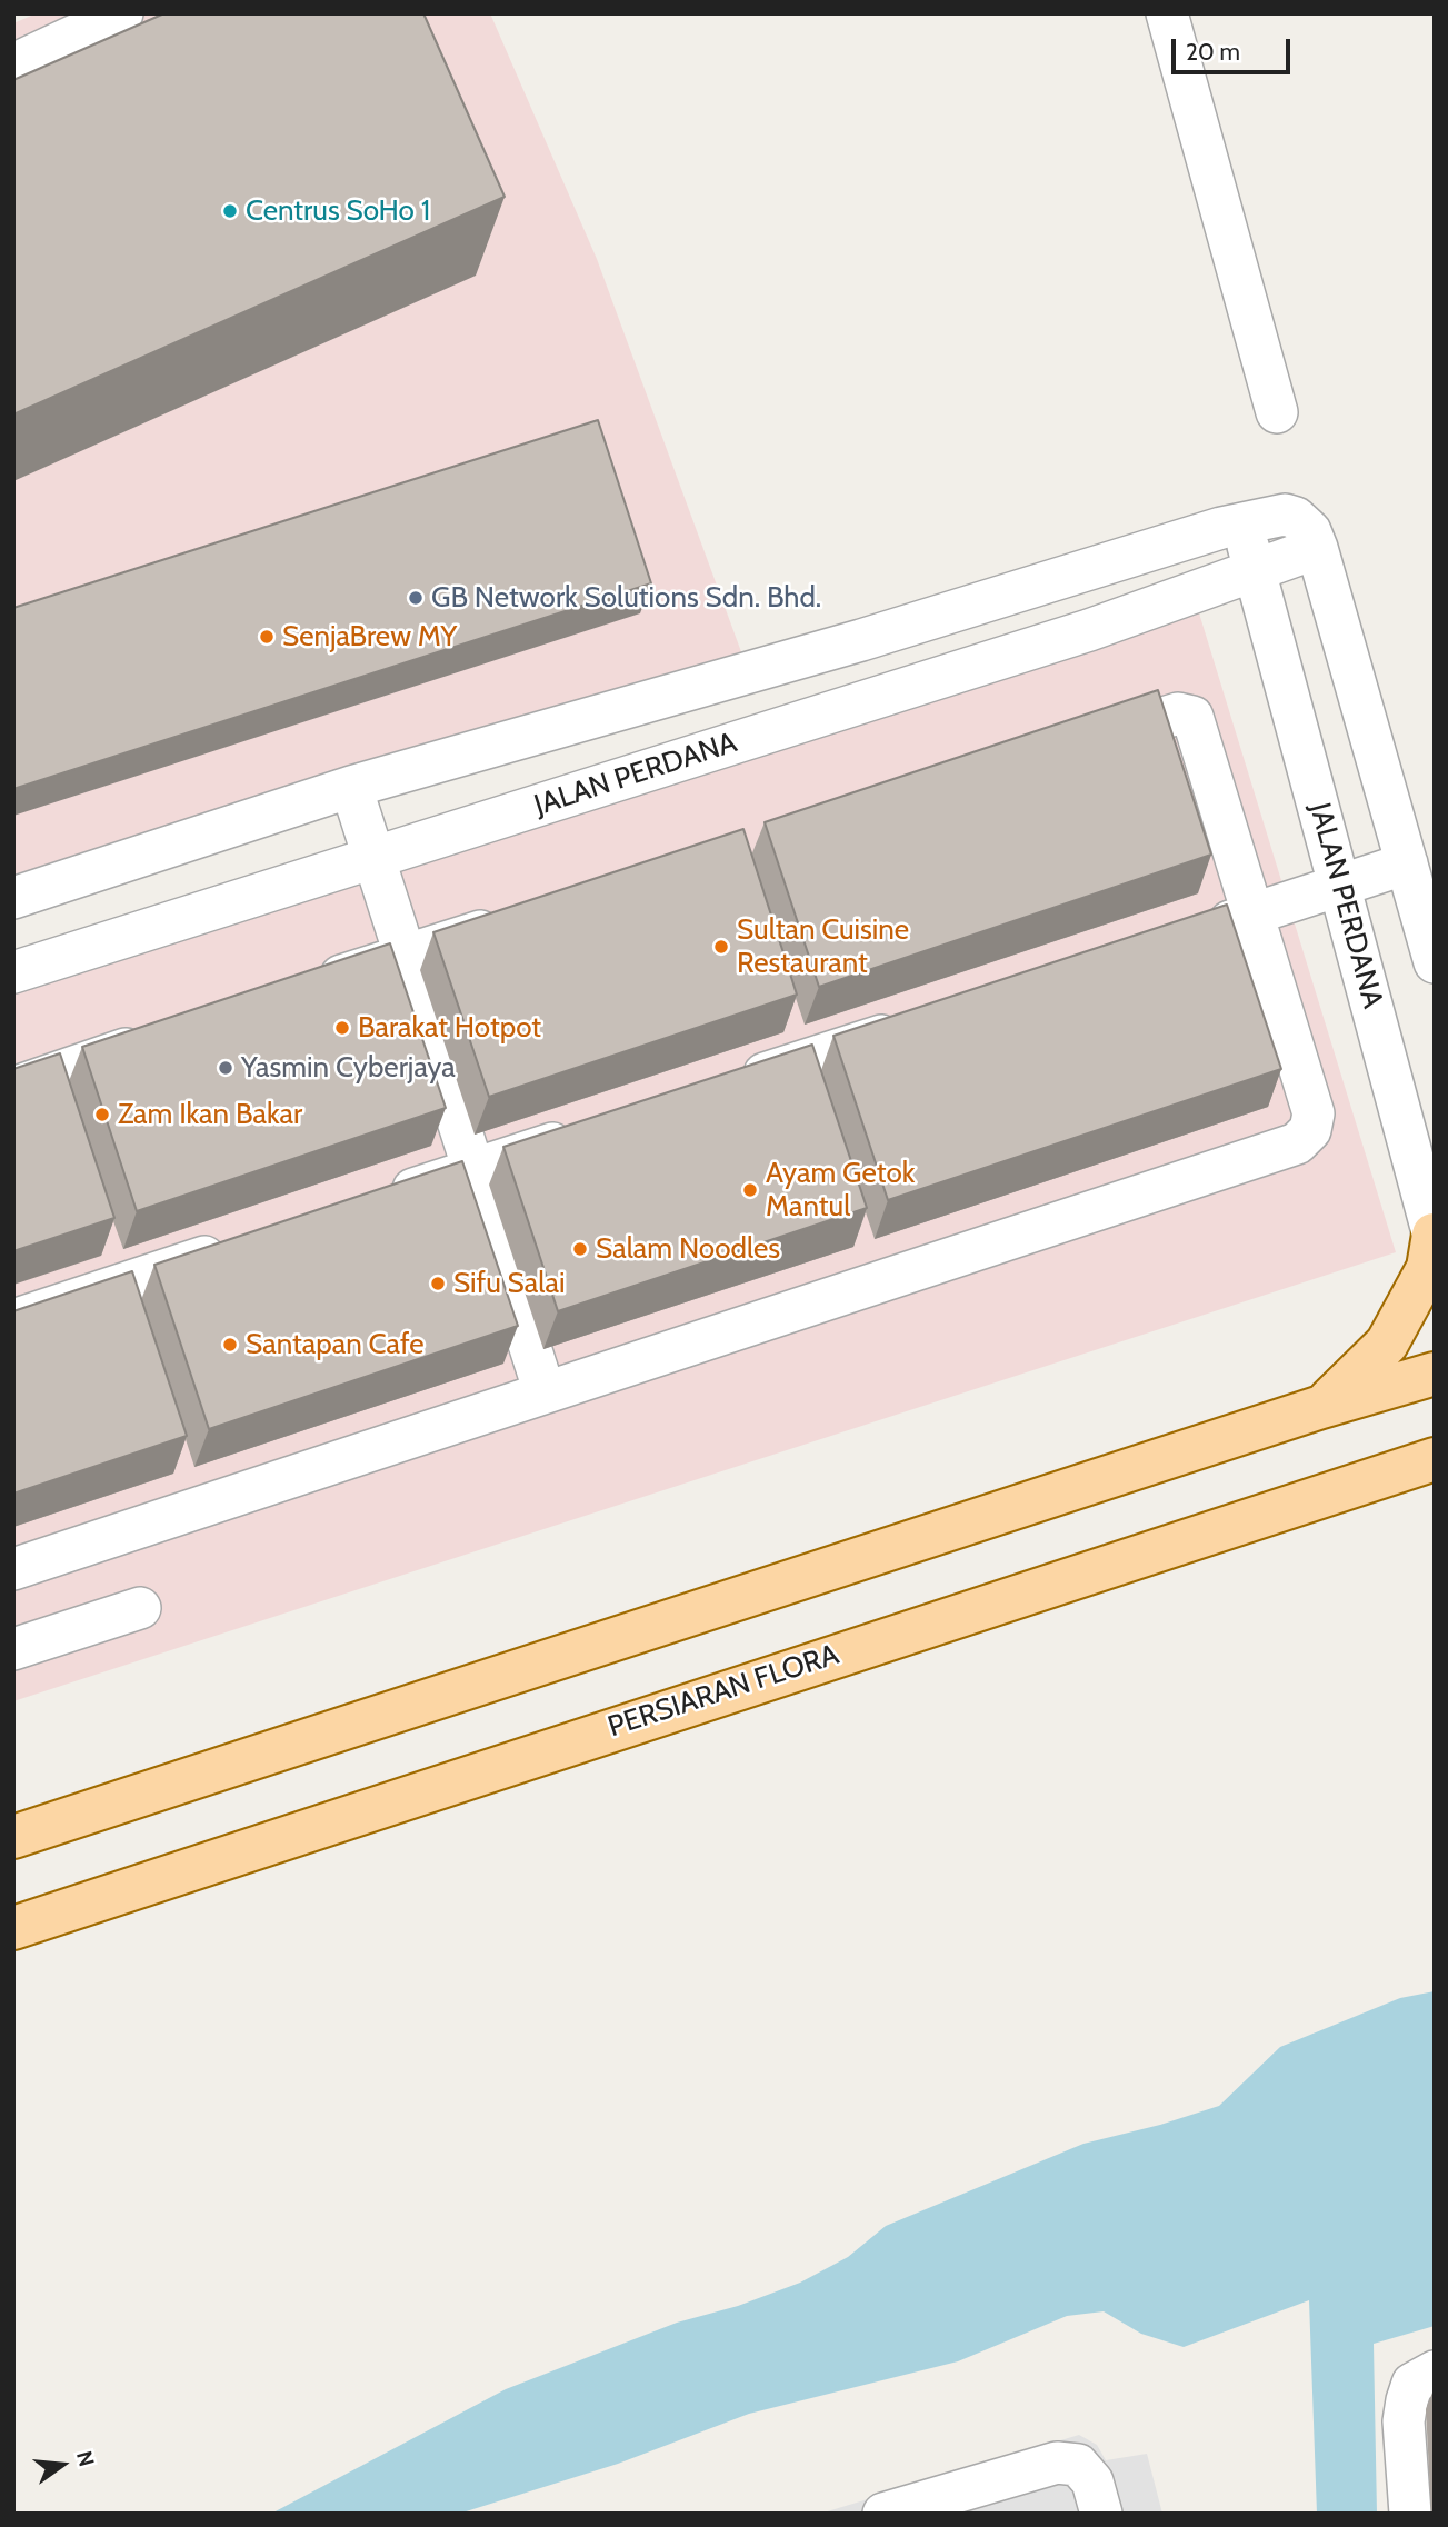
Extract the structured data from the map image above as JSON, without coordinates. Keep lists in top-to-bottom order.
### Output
{
  "streets": {
    "main road": ["PERSIARAN FLORA"],
    "street": ["JALAN PERDANA"]
  },
  "places": [
    "Centrus SoHo 1",
    "GB Network Solutions Sdn. Bhd.",
    "SenjaBrew MY",
    "Sultan Cuisine Restaurant",
    "Barakat Hotpot",
    "Yasmin Cyberjaya",
    "Zam Ikan Bakar",
    "Ayam Getok Mantul",
    "Salam Noodles",
    "Sifu Salai",
    "Santapan Cafe"
  ],
  "scale_bar": "20 m",
  "north": "right"
}
